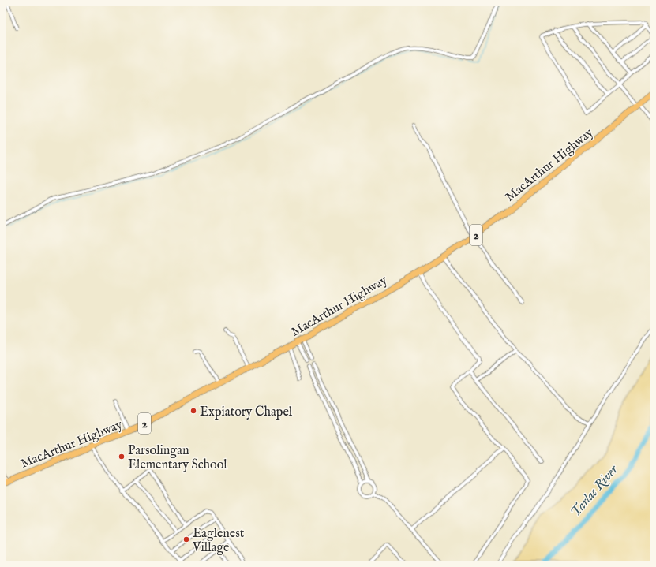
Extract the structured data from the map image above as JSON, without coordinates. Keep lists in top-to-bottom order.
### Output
{
  "streets": {
    "highway": ["MacArthur Highway", "2"]
  },
  "water": ["Tarlac River"],
  "places": ["Expiatory Chapel", "Parsolingan Elementary School", "Eaglenest Village"]
}
